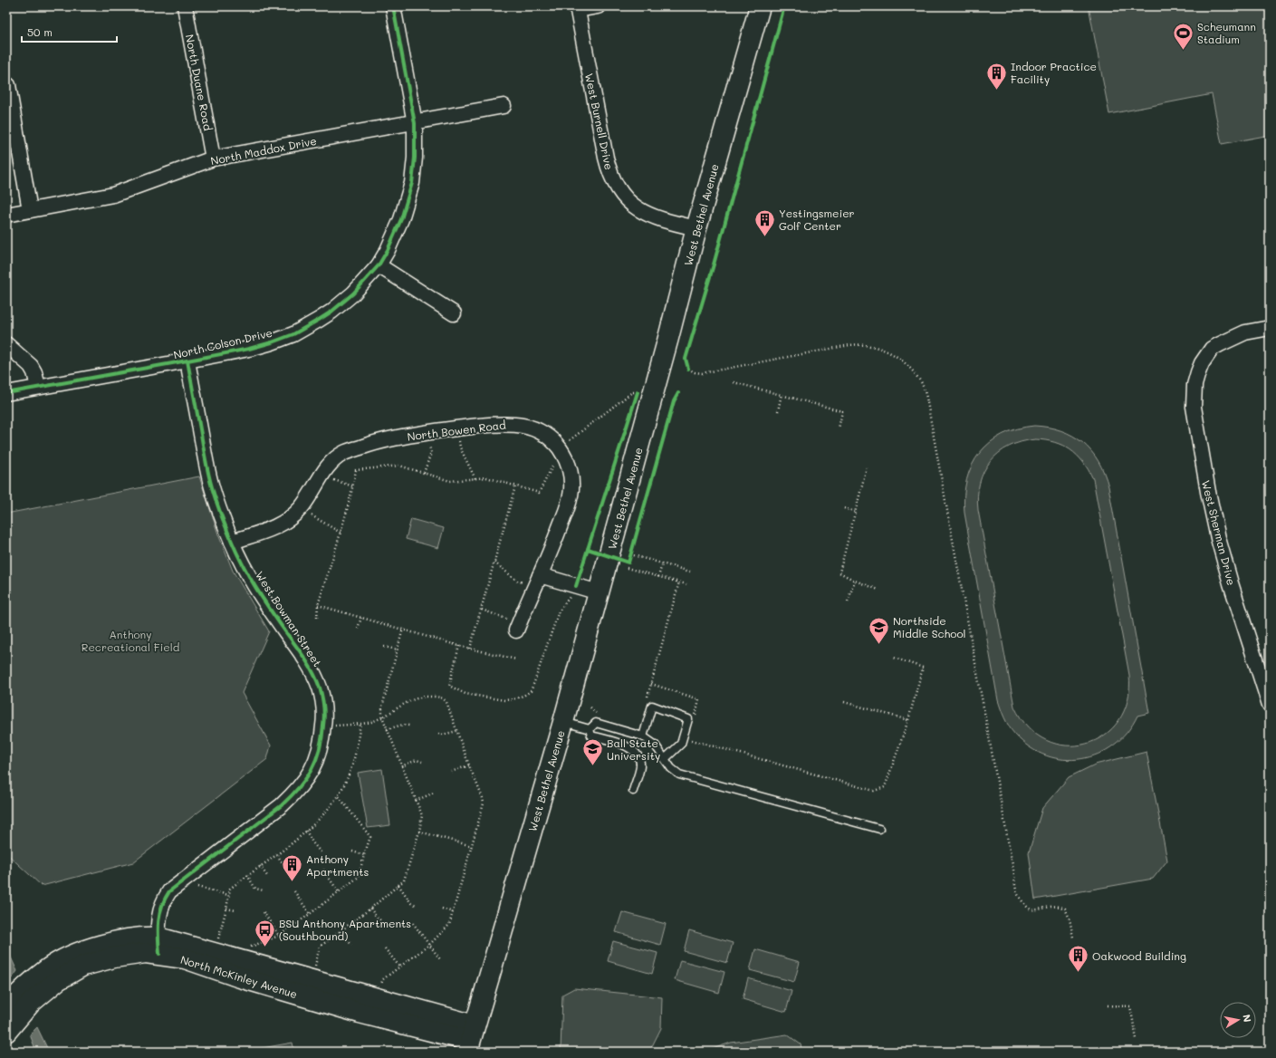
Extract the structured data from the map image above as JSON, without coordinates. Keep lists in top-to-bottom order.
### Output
{
  "streets": {
    "main road": ["West Bethel Avenue", "North McKinley Avenue"],
    "street": [
      "North Duane Road",
      "West Burnell Drive",
      "North Maddox Drive",
      "North Colson Drive",
      "North Bowen Road",
      "West Sherman Drive",
      "West Bowman Street"
    ]
  },
  "crossings": [
    ["North Duane Road", "North Maddox Drive"],
    ["West Burnell Drive", "West Bethel Avenue"],
    ["North Maddox Drive", "North Colson Drive"],
    ["West Bethel Avenue", "North McKinley Avenue"],
    ["North Colson Drive", "West Bowman Street"],
    ["North Bowen Road", "West Bowman Street"],
    ["West Bowman Street", "North McKinley Avenue"]
  ],
  "parks": ["Anthony Recreational Field"],
  "places": {
    "sports": ["Scheumann Stadium"],
    "building": [
      "Indoor Practice Facility",
      "Yestingsmeier Golf Center",
      "Anthony Apartments",
      "Oakwood Building"
    ],
    "school or university": ["Northside Middle School", "Ball State University"],
    "bus stop": ["BSU Anthony Apartments (Southbound)"]
  },
  "scale_bar": "50 m",
  "north": "right"
}
